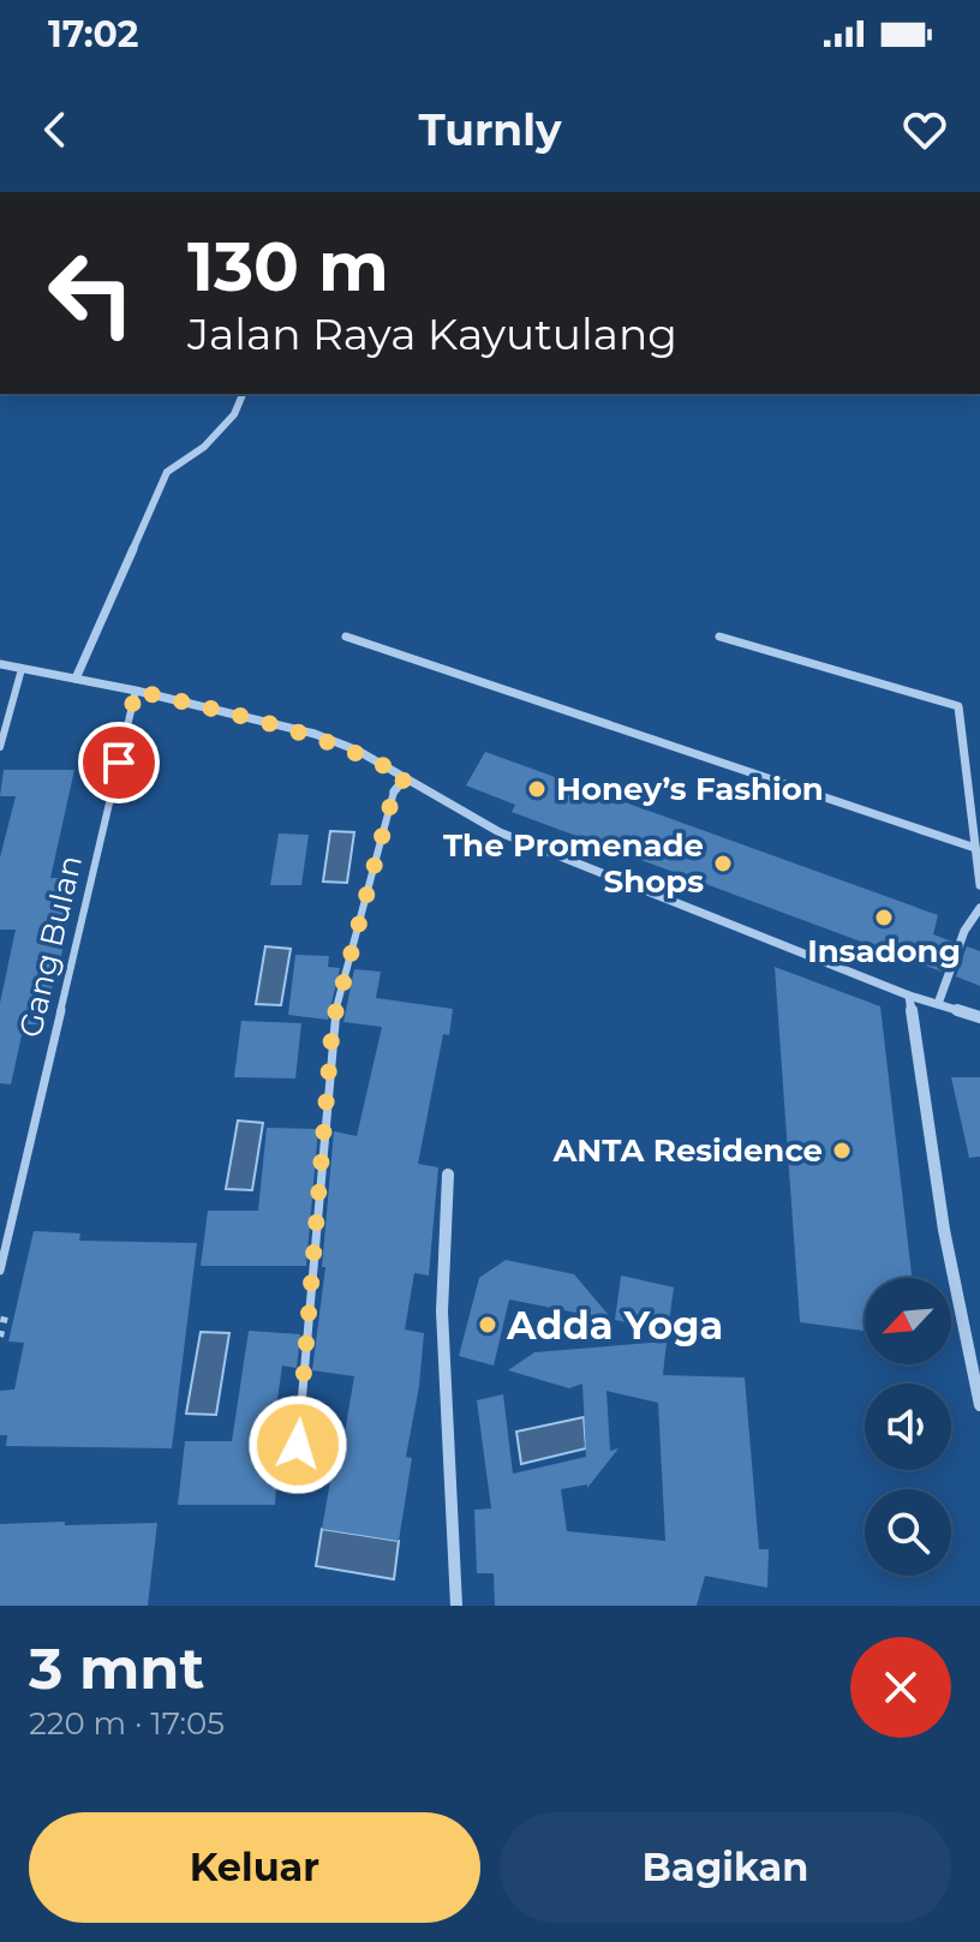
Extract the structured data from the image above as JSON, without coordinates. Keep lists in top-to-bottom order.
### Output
{
  "streets": {
    "lane": ["Gang Bulan"]
  },
  "places": [
    "Honey’s Fashion",
    "The Promenade Shops",
    "Insadong",
    "ANTA Residence",
    "Adda Yoga"
  ],
  "north": "bottom left",
  "page": {
    "status": "17:02",
    "header": "Turnly",
    "turn": ["130 m", "Jalan Raya Kayutulang"],
    "heading": ["3 mnt", "220 m · 17:05"],
    "buttons": ["Keluar", "Bagikan"]
  }
}
